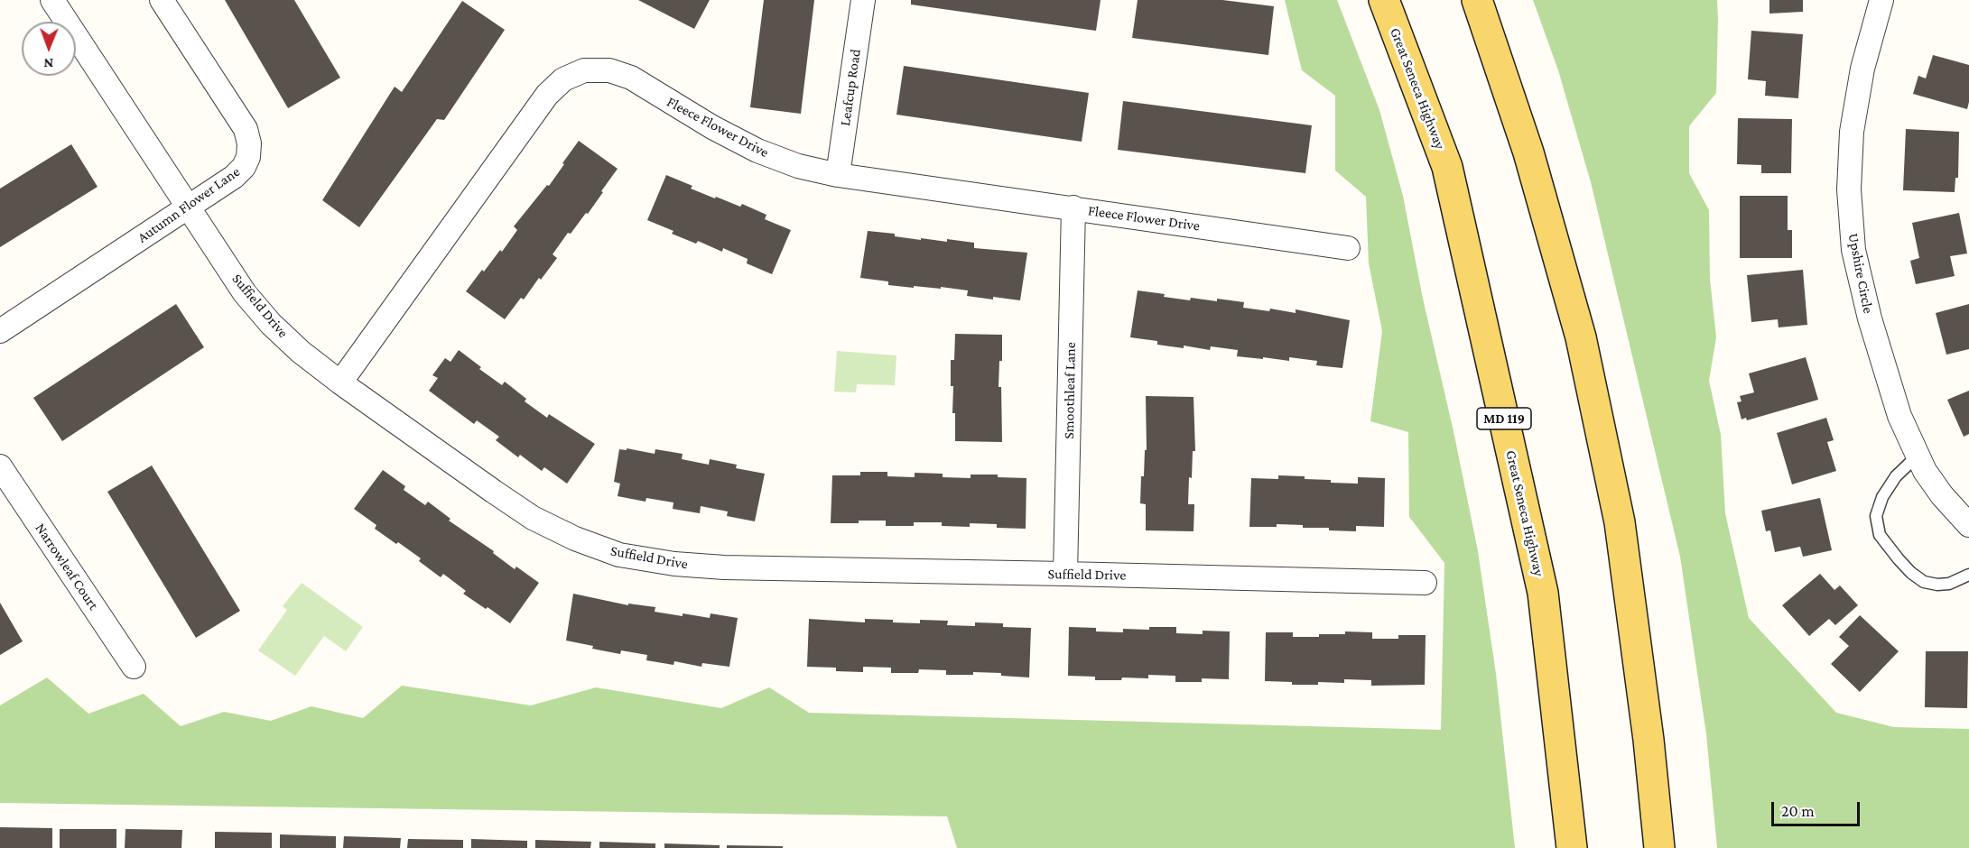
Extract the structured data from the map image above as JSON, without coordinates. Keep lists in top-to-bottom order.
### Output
{
  "streets": {
    "main road": ["Great Seneca Highway", "MD 119"],
    "street": [
      "Leafcup Road",
      "Fleece Flower Drive",
      "Autumn Flower Lane",
      "Upshire Circle",
      "Suffield Drive",
      "Smoothleaf Lane",
      "Narrowleaf Court"
    ]
  },
  "crossings": [
    ["Leafcup Road", "Fleece Flower Drive"],
    ["Fleece Flower Drive", "Suffield Drive"],
    ["Fleece Flower Drive", "Smoothleaf Lane"],
    ["Autumn Flower Lane", "Suffield Drive"],
    ["Suffield Drive", "Smoothleaf Lane"]
  ],
  "scale_bar": "20 m",
  "north": "bottom"
}
